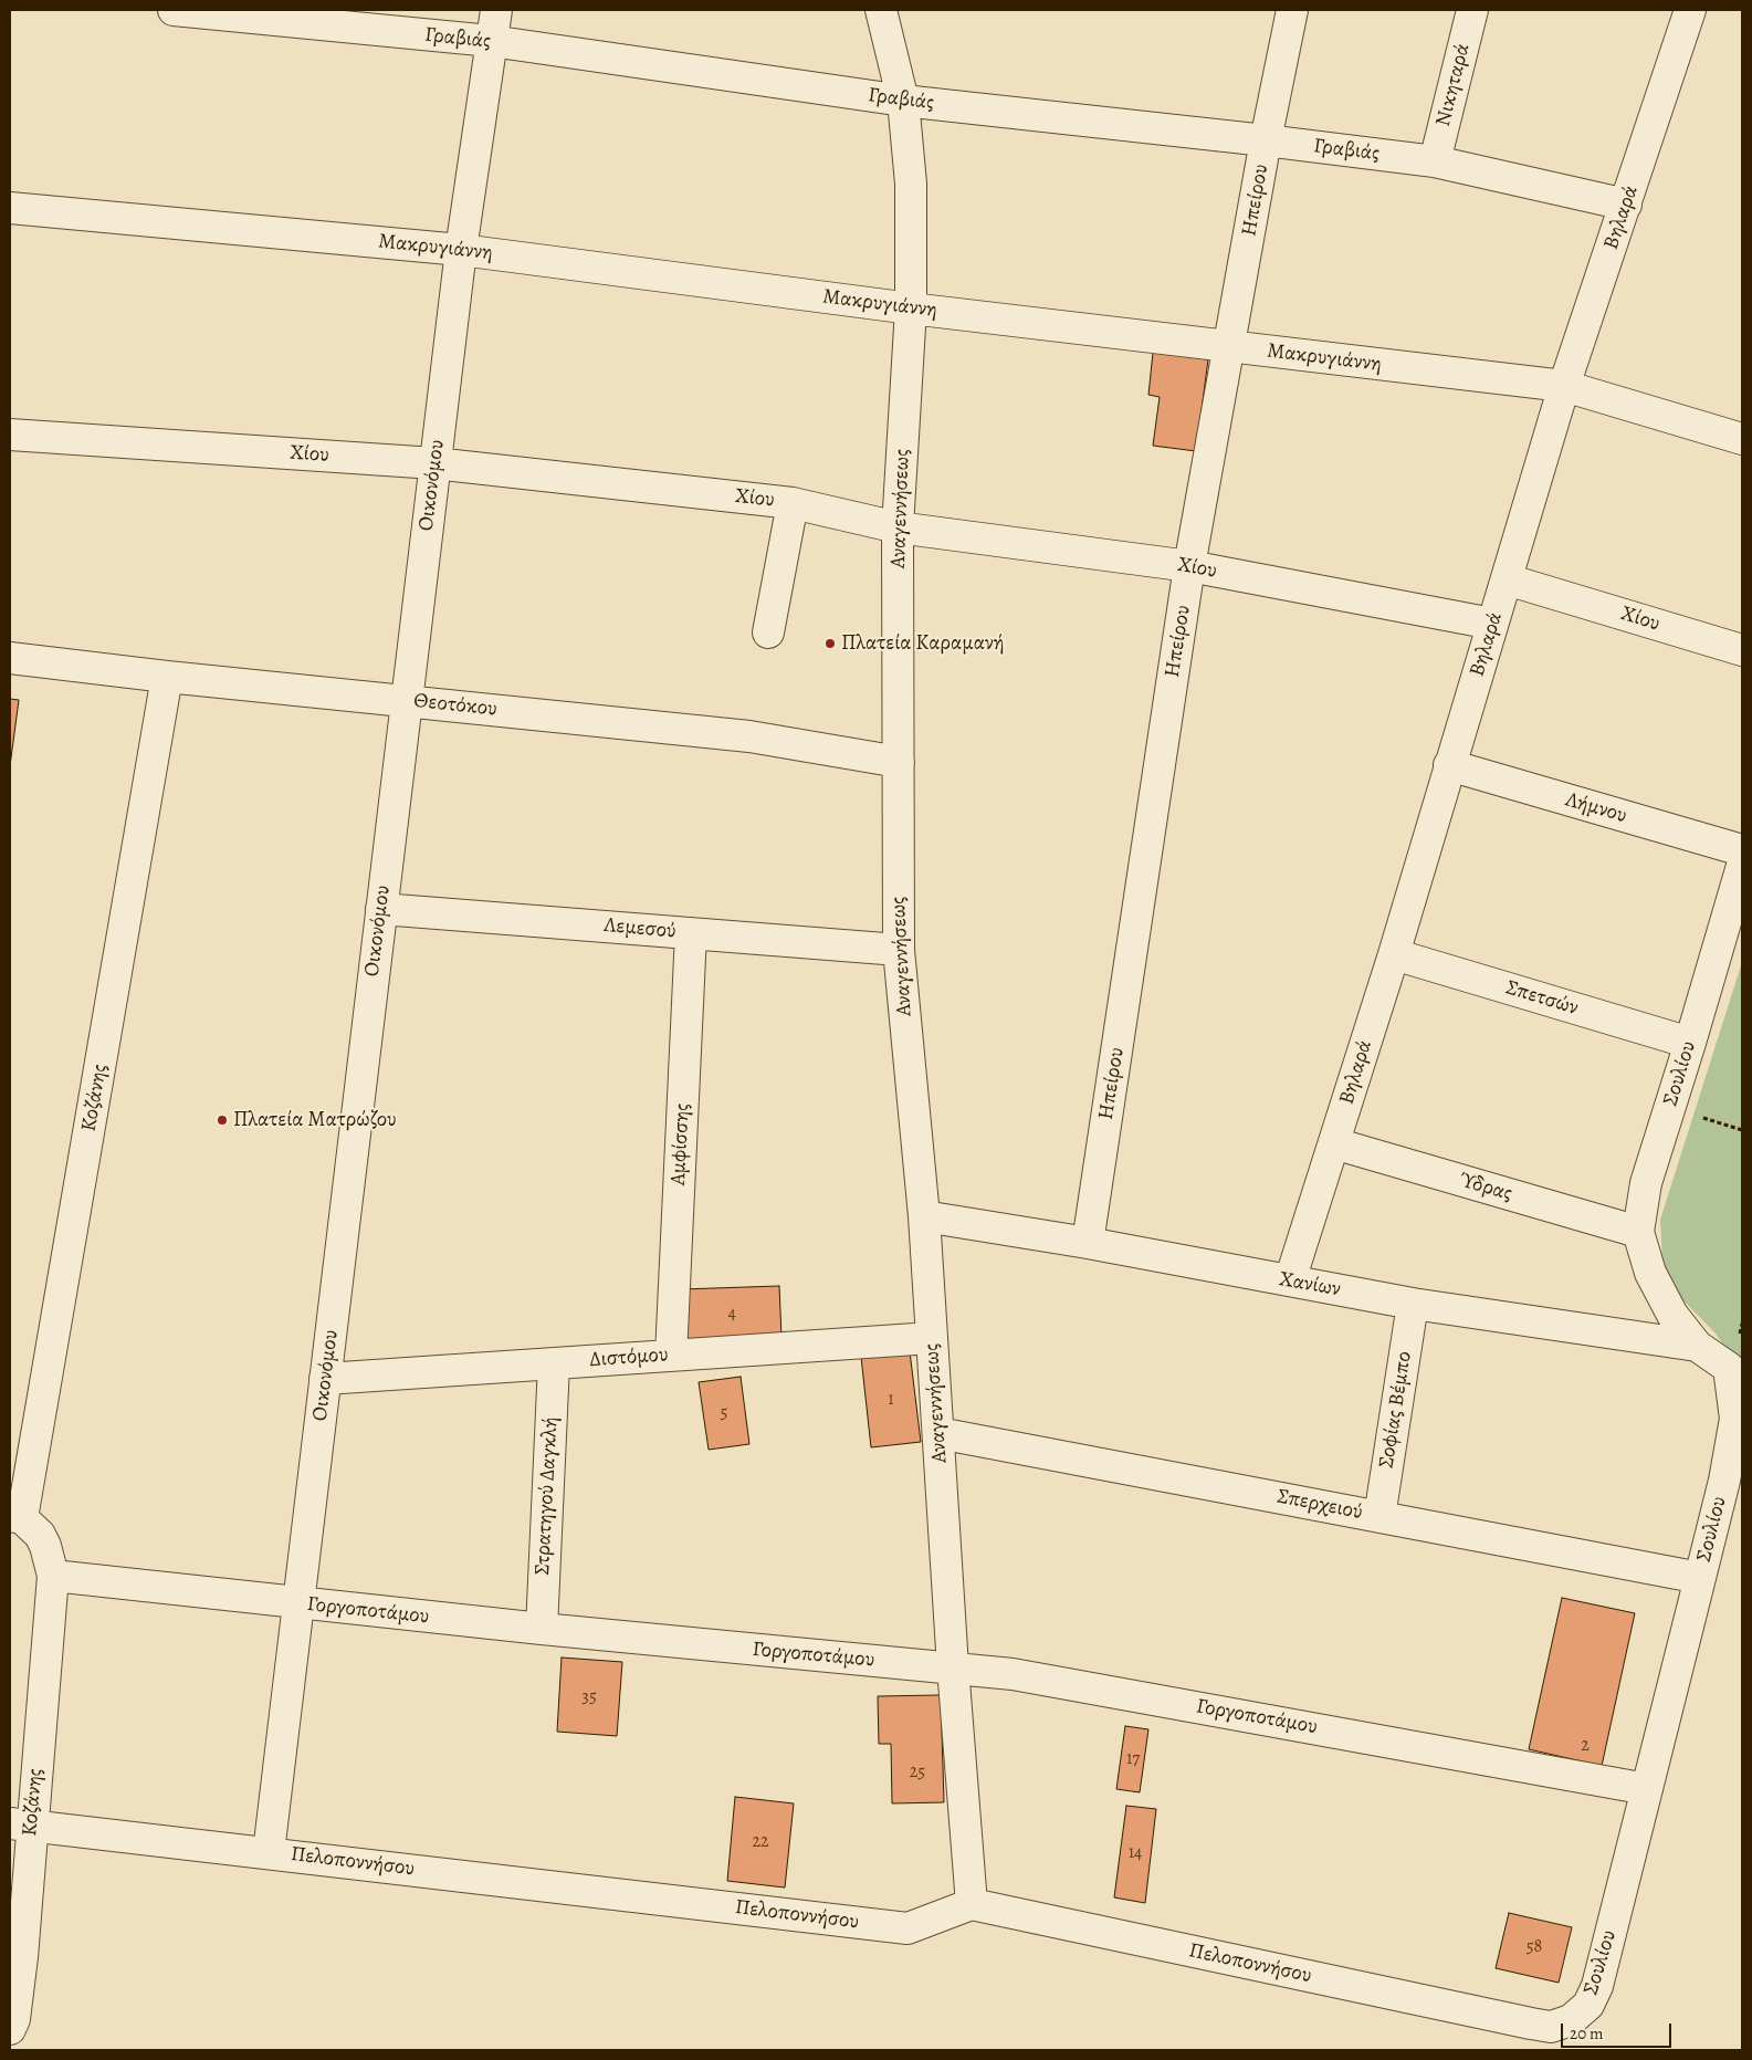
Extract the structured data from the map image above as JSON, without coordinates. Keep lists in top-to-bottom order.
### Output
{
  "streets": {
    "street": [
      "Γραβιάς",
      "Νικηταρά",
      "Ηπείρου",
      "Βηλαρά",
      "Μακρυγιάννη",
      "Χίου",
      "Οικονόμου",
      "Αναγεννήσεως",
      "Θεοτόκου",
      "Λήμνου",
      "Λεμεσού",
      "Σπετσών",
      "Σουλίου",
      "Κοζάνης",
      "Αμφίσσης",
      "Ύδρας",
      "Χανίων",
      "Διστόμου",
      "Σοφίας Βέμπο",
      "Στρατηγού Δαγκλή",
      "Σπερχειού",
      "Γοργοποτάμου",
      "Πελοποννήσου"
    ]
  },
  "crossings": [
    ["Γραβιάς", "Νικηταρά"],
    ["Γραβιάς", "Ηπείρου"],
    ["Γραβιάς", "Βηλαρά"],
    ["Γραβιάς", "Οικονόμου"],
    ["Γραβιάς", "Αναγεννήσεως"],
    ["Ηπείρου", "Μακρυγιάννη"],
    ["Ηπείρου", "Χίου"],
    ["Ηπείρου", "Χανίων"],
    ["Βηλαρά", "Μακρυγιάννη"],
    ["Βηλαρά", "Χίου"],
    ["Βηλαρά", "Λήμνου"],
    ["Βηλαρά", "Σπετσών"],
    ["Βηλαρά", "Ύδρας"],
    ["Βηλαρά", "Χανίων"],
    ["Μακρυγιάννη", "Οικονόμου"],
    ["Μακρυγιάννη", "Αναγεννήσεως"],
    ["Χίου", "Οικονόμου"],
    ["Χίου", "Αναγεννήσεως"],
    ["Οικονόμου", "Θεοτόκου"],
    ["Οικονόμου", "Λεμεσού"],
    ["Οικονόμου", "Διστόμου"],
    ["Οικονόμου", "Γοργοποτάμου"],
    ["Οικονόμου", "Πελοποννήσου"],
    ["Αναγεννήσεως", "Θεοτόκου"],
    ["Αναγεννήσεως", "Λεμεσού"],
    ["Αναγεννήσεως", "Χανίων"],
    ["Αναγεννήσεως", "Διστόμου"],
    ["Αναγεννήσεως", "Σπερχειού"],
    ["Αναγεννήσεως", "Γοργοποτάμου"],
    ["Αναγεννήσεως", "Πελοποννήσου"],
    ["Θεοτόκου", "Κοζάνης"],
    ["Λεμεσού", "Αμφίσσης"],
    ["Σπετσών", "Σουλίου"],
    ["Σουλίου", "Ύδρας"],
    ["Σουλίου", "Χανίων"],
    ["Σουλίου", "Σπερχειού"],
    ["Σουλίου", "Γοργοποτάμου"],
    ["Σουλίου", "Πελοποννήσου"],
    ["Κοζάνης", "Γοργοποτάμου"],
    ["Κοζάνης", "Πελοποννήσου"],
    ["Αμφίσσης", "Διστόμου"],
    ["Χανίων", "Σοφίας Βέμπο"],
    ["Διστόμου", "Στρατηγού Δαγκλή"],
    ["Σοφίας Βέμπο", "Σπερχειού"],
    ["Στρατηγού Δαγκλή", "Γοργοποτάμου"]
  ],
  "places": ["Πλατεία Καραμανή", "Πλατεία Ματρώζου"],
  "house_numbers": [
    "4",
    "1",
    "5",
    "35",
    "2",
    "17",
    "25",
    "22",
    "14",
    "58"
  ],
  "scale_bar": "20 m"
}
